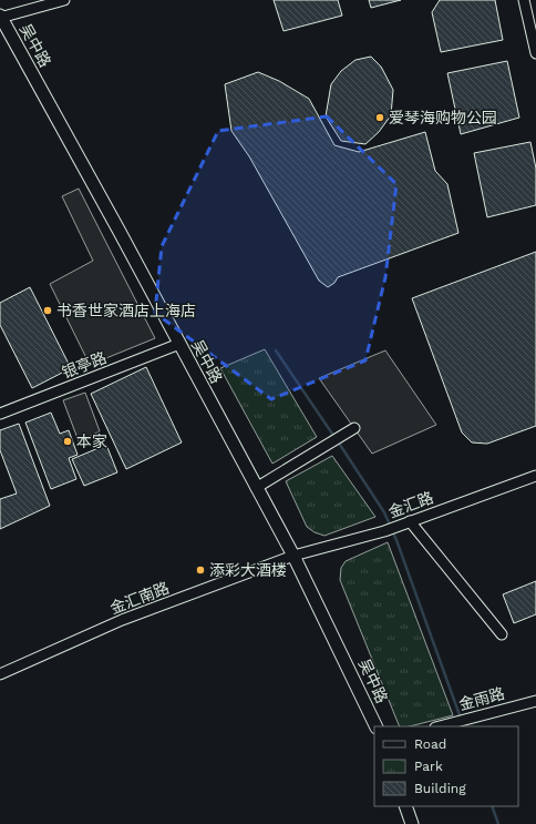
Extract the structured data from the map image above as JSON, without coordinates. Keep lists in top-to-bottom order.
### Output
{
  "streets": {
    "main road": ["吴中路"],
    "street": [
      "银亭路",
      "金汇路",
      "金汇南路",
      "金雨路"
    ]
  },
  "crossings": [
    ["吴中路", "银亭路"],
    ["吴中路", "金汇路"],
    ["吴中路", "金汇南路"],
    ["金汇路", "金汇南路"]
  ],
  "places": [
    "爱琴海购物公园",
    "书香世家酒店上海店",
    "本家",
    "添彩大酒楼"
  ],
  "legend": ["Road", "Park", "Building"]
}
